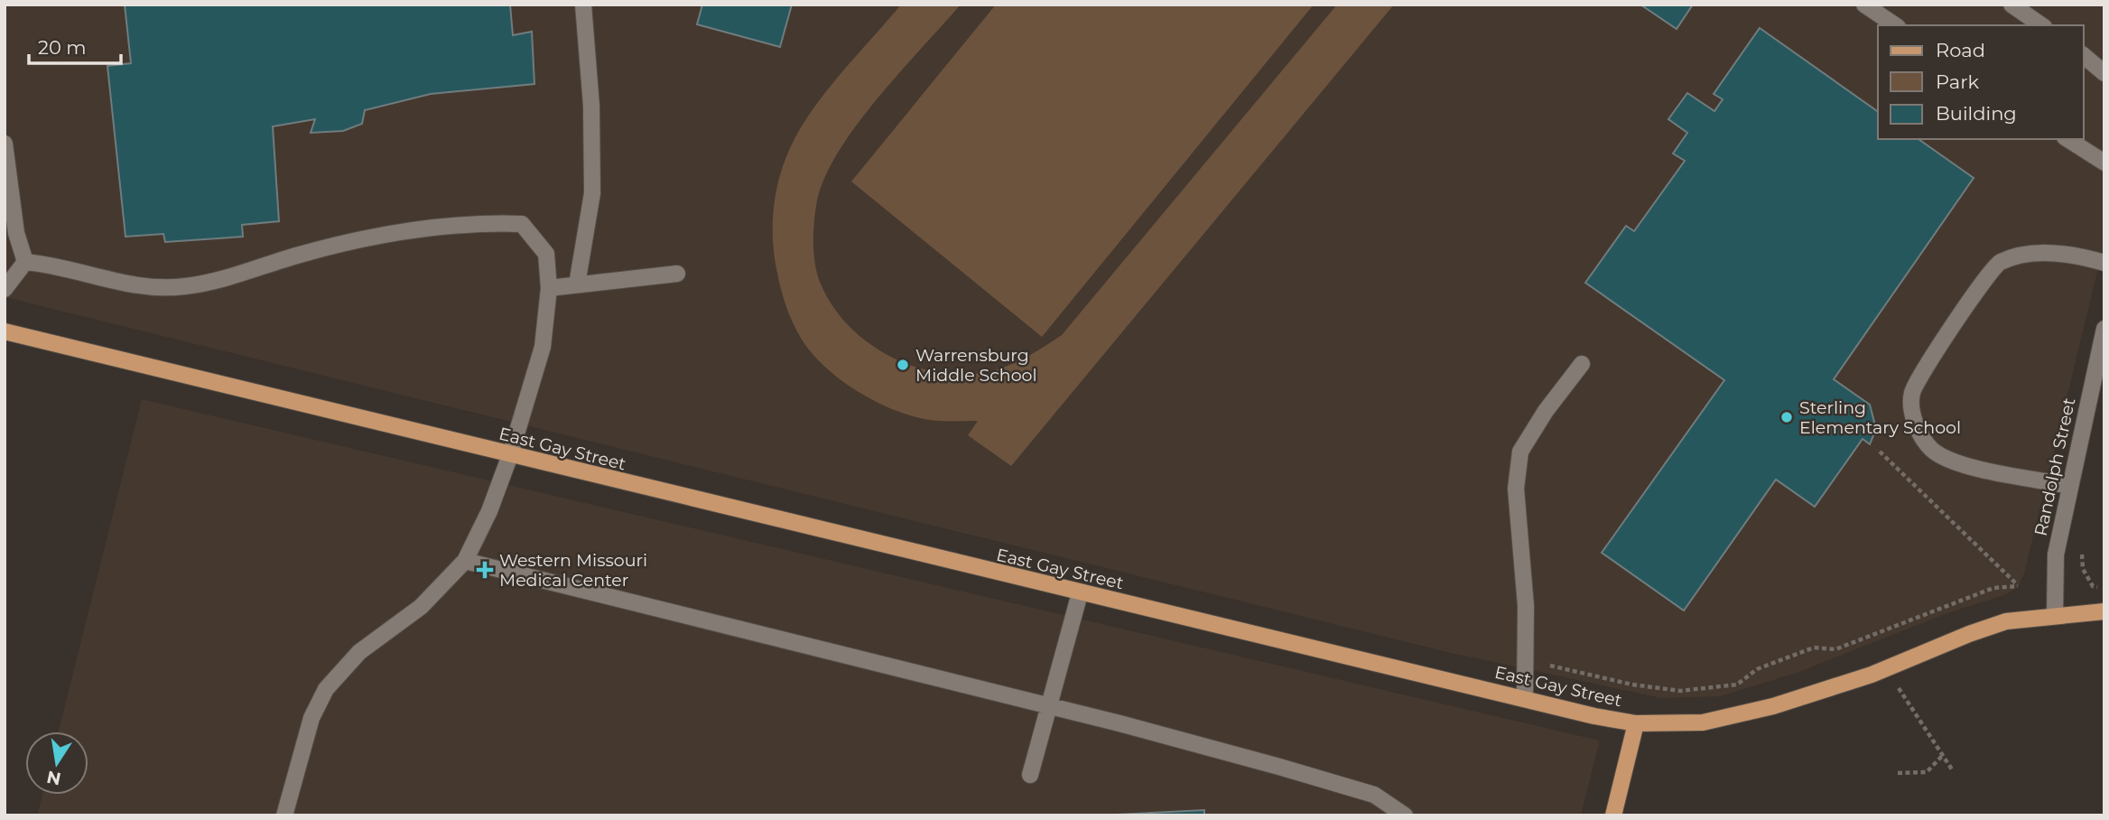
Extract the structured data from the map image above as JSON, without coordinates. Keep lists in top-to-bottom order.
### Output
{
  "streets": {
    "main road": ["East Gay Street"],
    "street": ["Randolph Street"]
  },
  "crossings": [
    ["East Gay Street", "Randolph Street"]
  ],
  "places": {
    "other": ["Warrensburg Middle School", "Sterling Elementary School"],
    "health": ["Western Missouri Medical Center"]
  },
  "legend": ["Road", "Park", "Building"],
  "scale_bar": "20 m",
  "north": "bottom"
}
